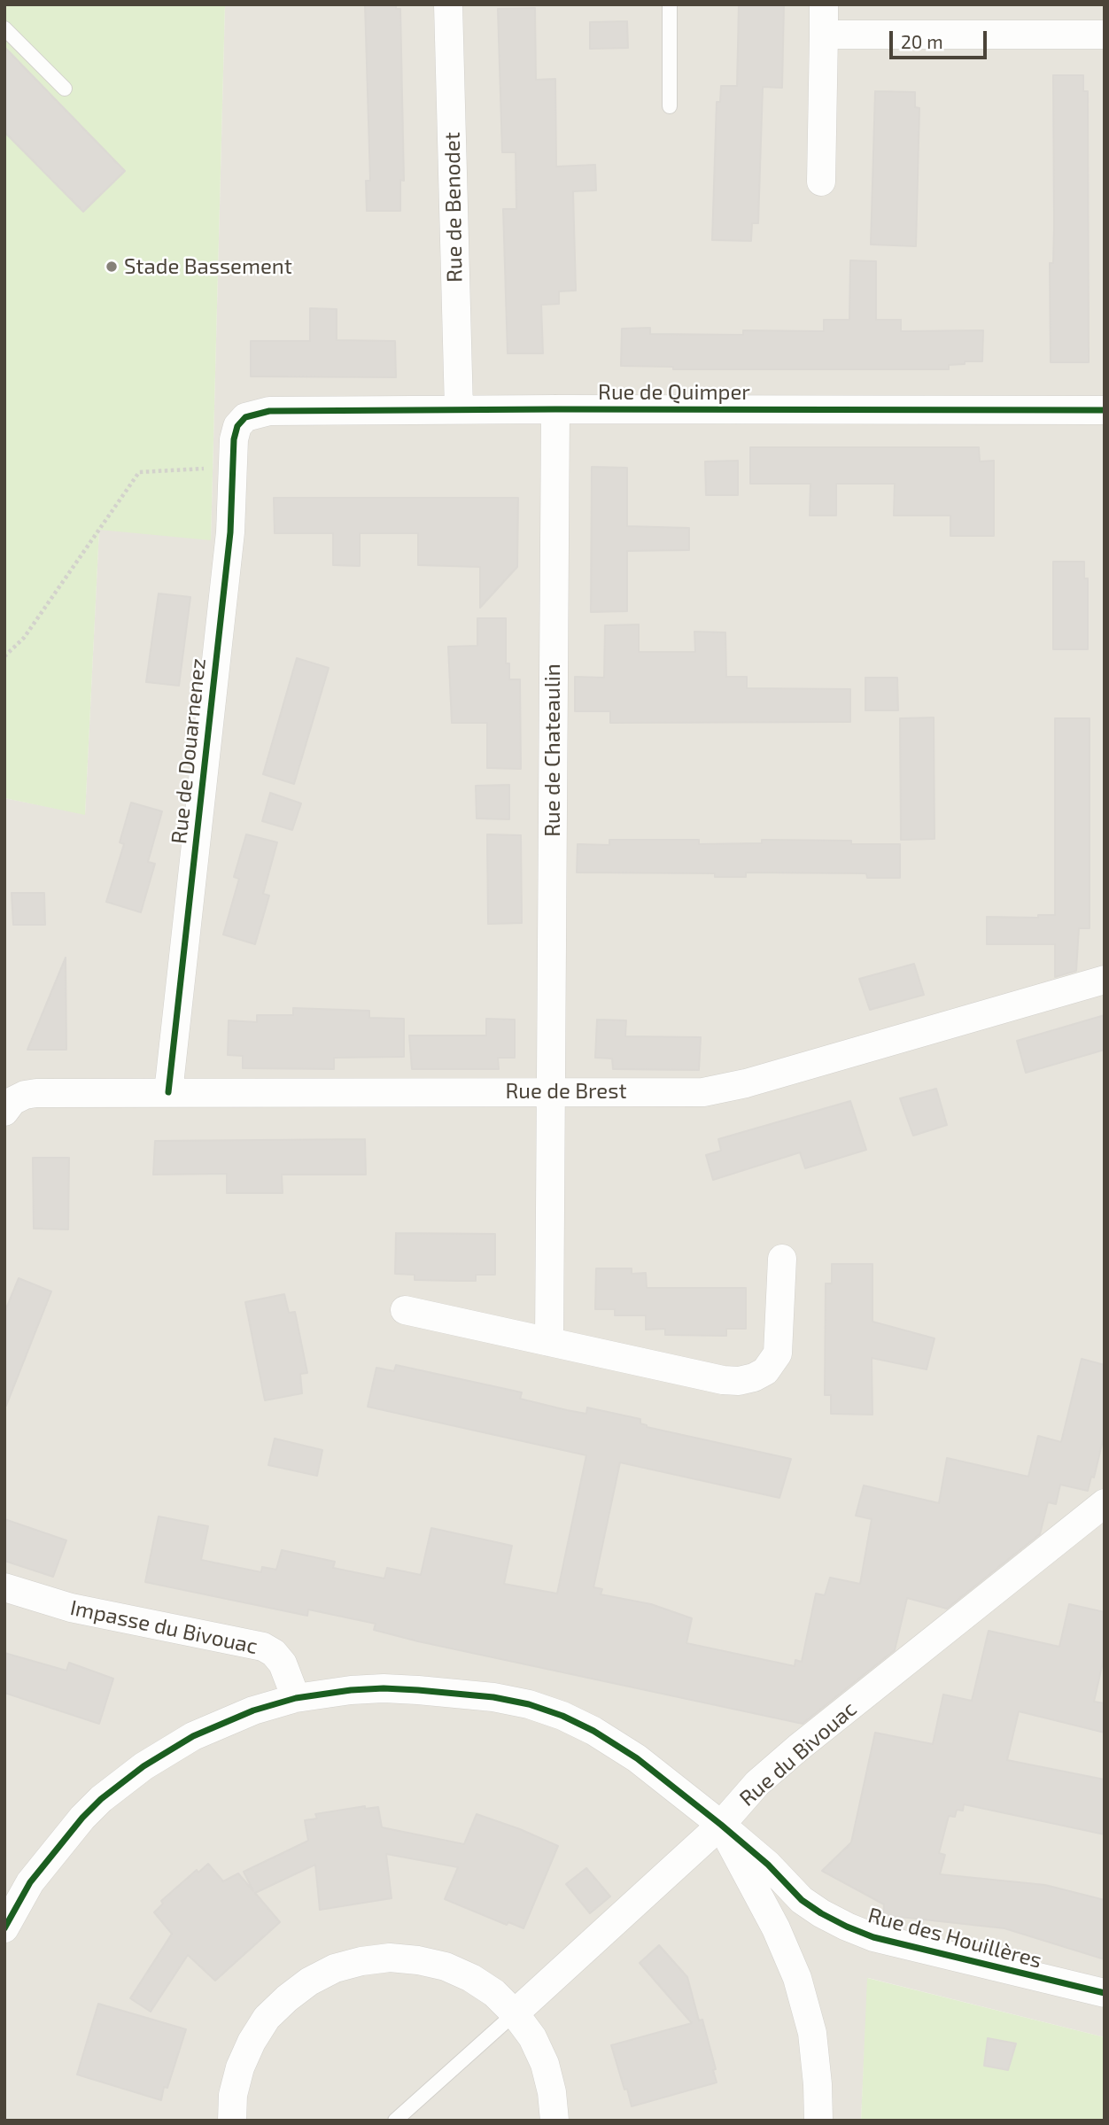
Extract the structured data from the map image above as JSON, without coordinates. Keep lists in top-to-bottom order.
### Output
{
  "streets": {
    "street": [
      "Rue de Benodet",
      "Rue de Quimper",
      "Rue de Chateaulin",
      "Rue de Douarnenez",
      "Rue de Brest",
      "Impasse du Bivouac",
      "Rue du Bivouac",
      "Rue des Houillères"
    ]
  },
  "crossings": [
    ["Rue de Benodet", "Rue de Quimper"],
    ["Rue de Quimper", "Rue de Chateaulin"],
    ["Rue de Quimper", "Rue de Douarnenez"],
    ["Rue de Chateaulin", "Rue de Brest"],
    ["Rue de Douarnenez", "Rue de Brest"],
    ["Impasse du Bivouac", "Rue des Houillères"],
    ["Rue du Bivouac", "Rue des Houillères"]
  ],
  "places": ["Stade Bassement"],
  "scale_bar": "20 m"
}
